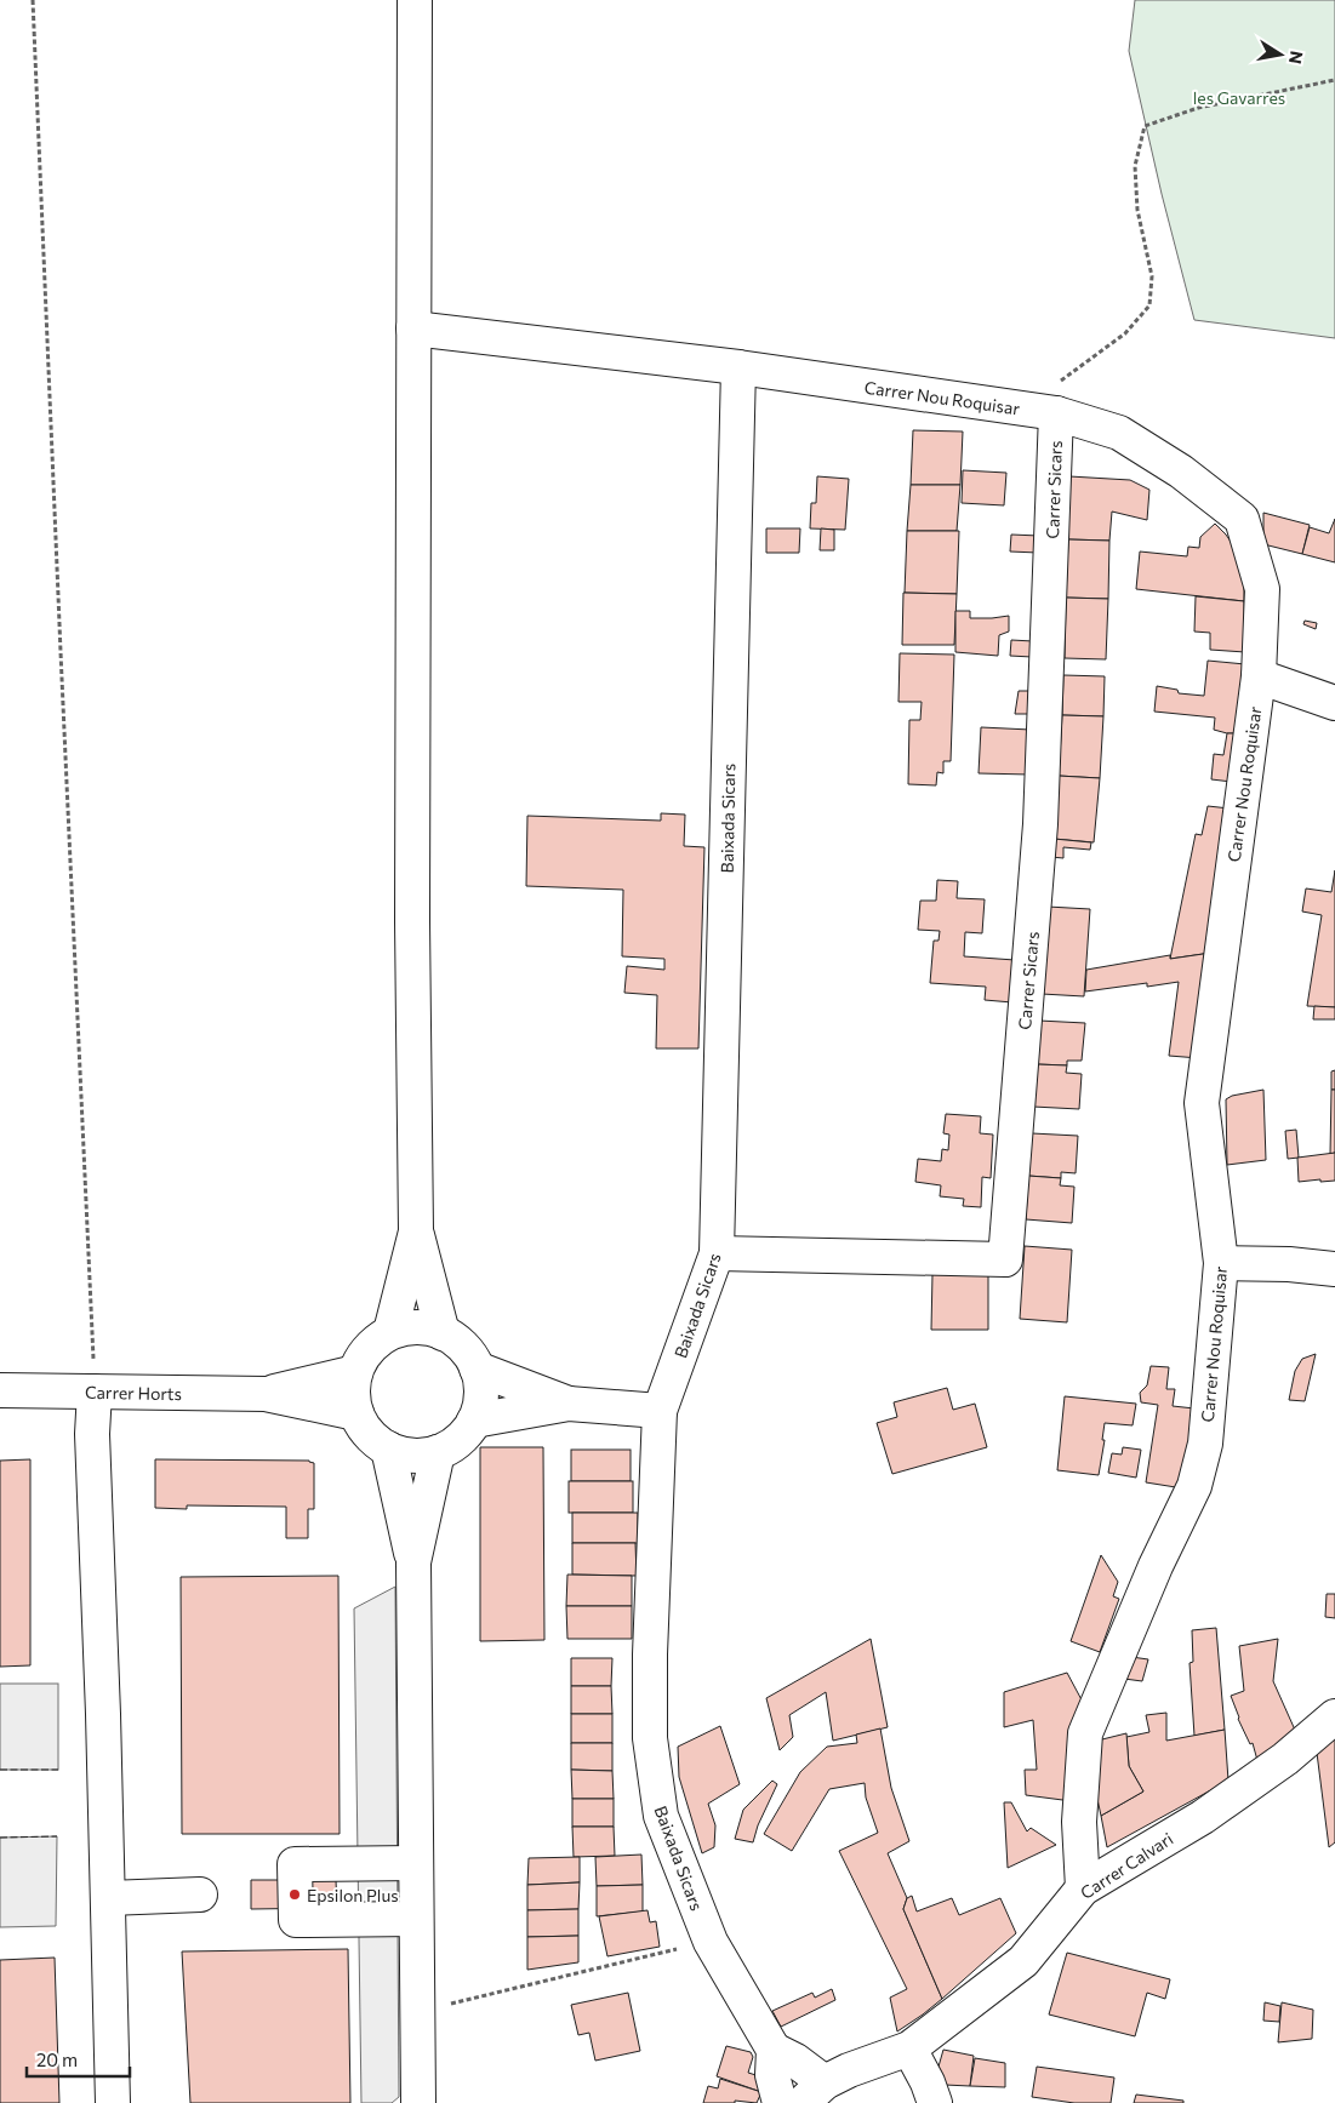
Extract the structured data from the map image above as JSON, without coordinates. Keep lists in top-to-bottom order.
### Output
{
  "streets": {
    "street": [
      "Carrer Nou Roquisar",
      "Carrer Sicars",
      "Baixada Sicars",
      "Carrer Horts",
      "Carrer Calvari"
    ]
  },
  "crossings": [
    ["Carrer Nou Roquisar", "Carrer Sicars"],
    ["Carrer Nou Roquisar", "Baixada Sicars"],
    ["Carrer Nou Roquisar", "Carrer Calvari"],
    ["Carrer Sicars", "Baixada Sicars"],
    ["Baixada Sicars", "Carrer Calvari"]
  ],
  "parks": ["les Gavarres"],
  "places": ["Epsilon Plus"],
  "scale_bar": "20 m",
  "north": "right"
}
